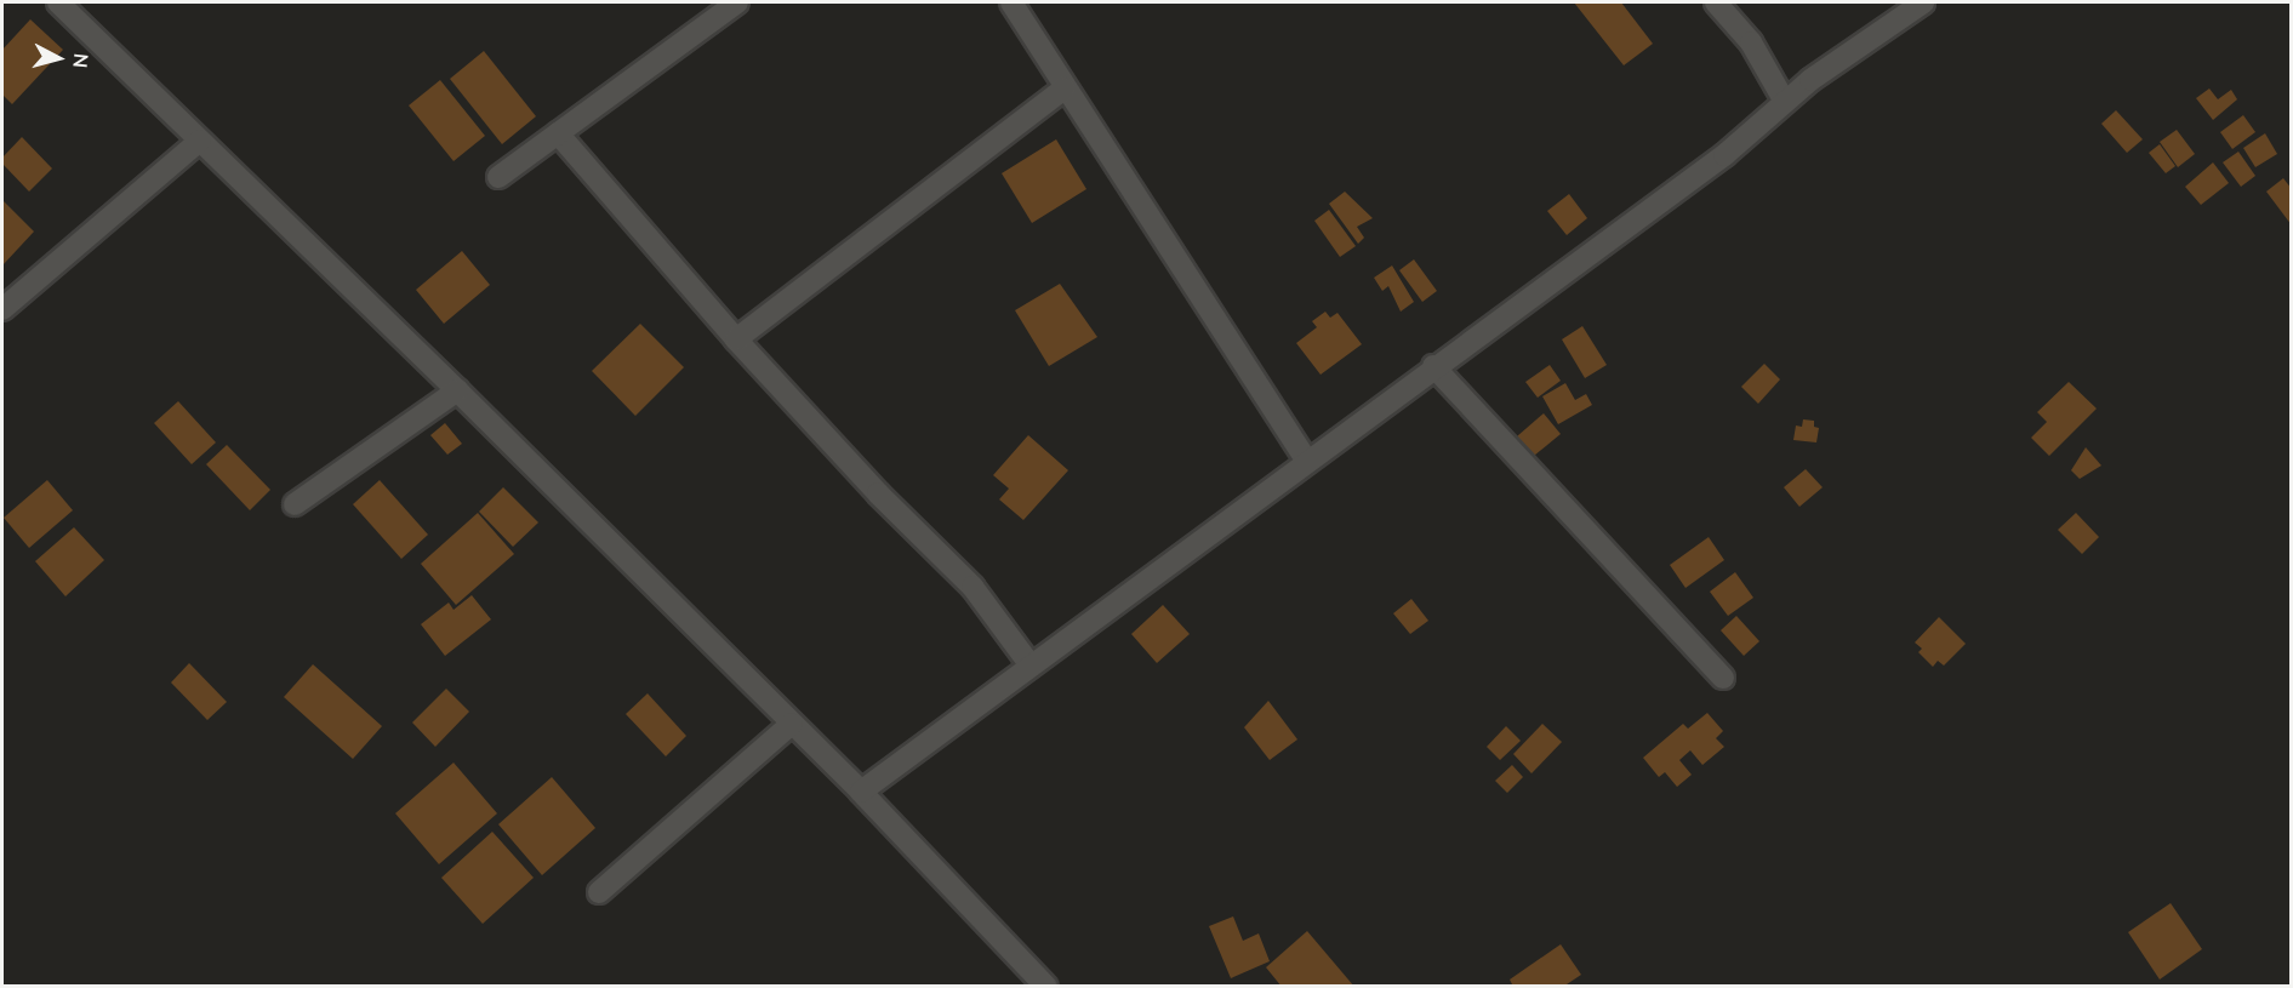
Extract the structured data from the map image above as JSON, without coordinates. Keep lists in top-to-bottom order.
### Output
{
  "north": "right"
}
